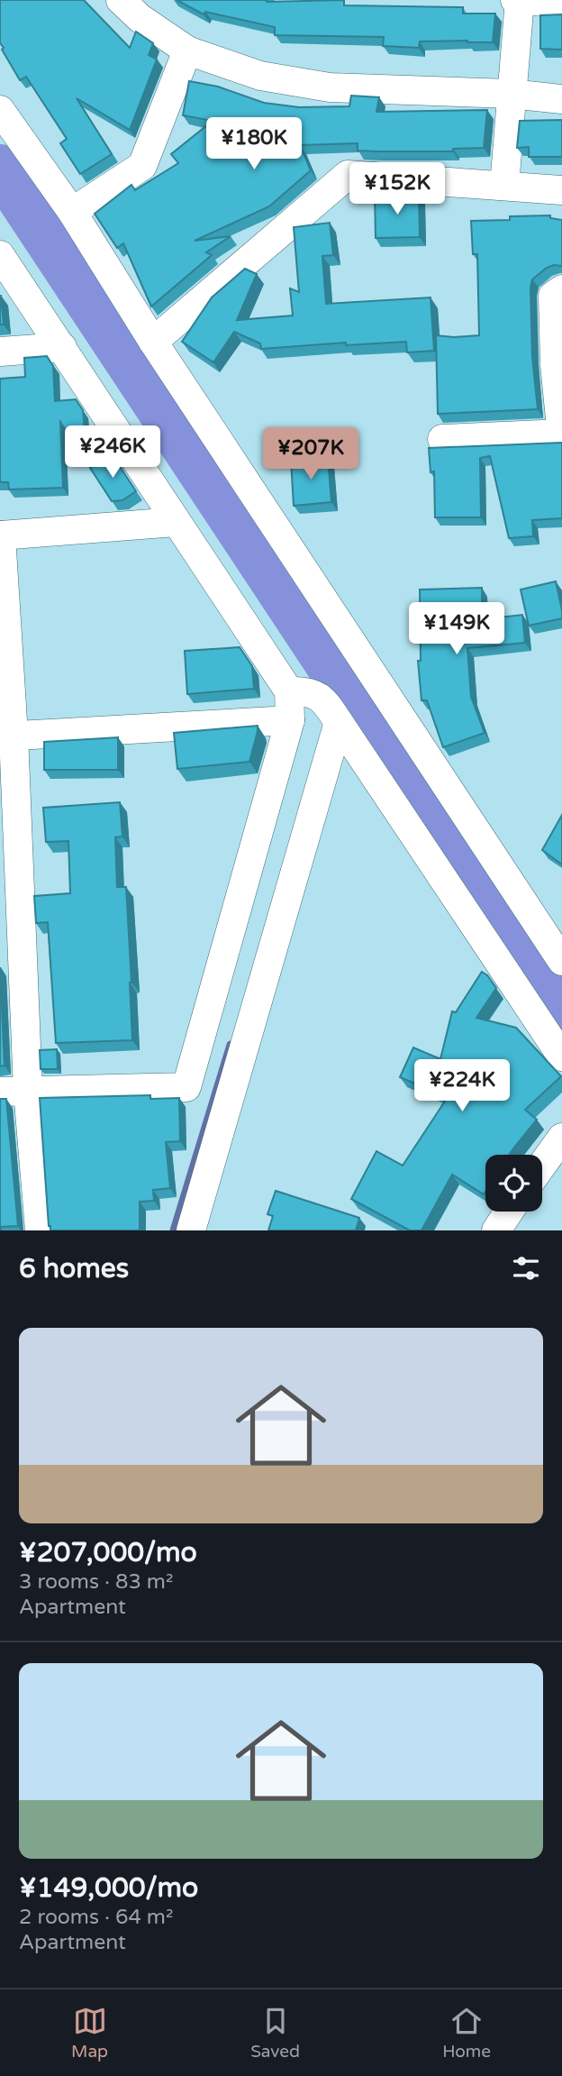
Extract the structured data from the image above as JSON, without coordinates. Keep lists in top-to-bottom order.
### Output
{
  "page": {
    "price": [
      "¥180K",
      "¥152K",
      "¥246K",
      "¥207K",
      "¥149K",
      "¥224K"
    ],
    "heading": "6 homes",
    "list": [
      {
        "name": "¥207,000/mo",
        "note": "3 rooms · 83 m² · Apartment"
      },
      {
        "name": "¥149,000/mo",
        "note": "2 rooms · 64 m² · Apartment"
      }
    ],
    "tabs": ["Map", "Saved", "Home"]
  }
}
